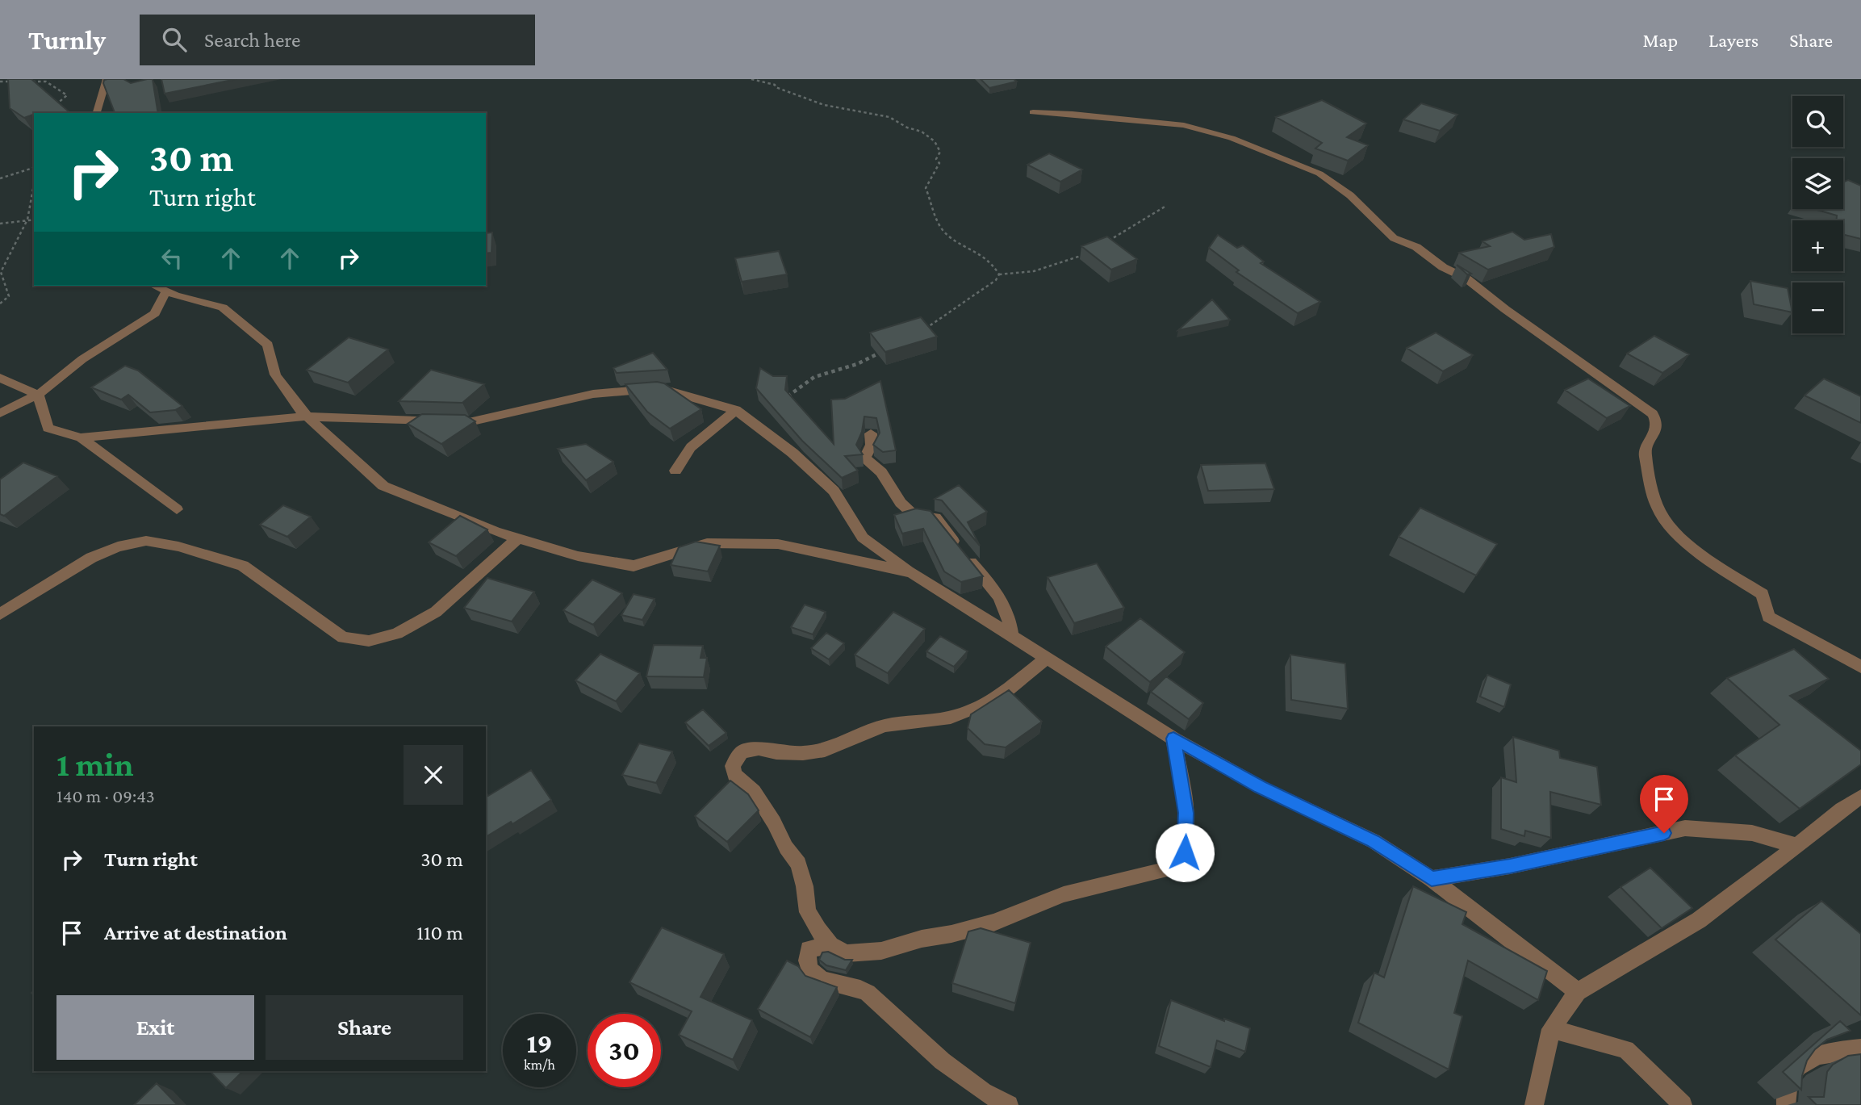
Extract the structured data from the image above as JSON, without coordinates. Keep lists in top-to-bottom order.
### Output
{
  "page": {
    "header": "Turnly",
    "search": "Search here",
    "nav": ["Map", "Layers", "Share"],
    "map_buttons": ["+", "−"],
    "turn": ["30 m", "Turn right"],
    "heading": ["1 min", "140 m · 09:43"],
    "list": [
      {
        "name": "Turn right",
        "value": "30 m"
      },
      {
        "name": "Arrive at destination",
        "value": "110 m"
      }
    ],
    "buttons": ["Exit", "Share"],
    "speed": "19 km/h",
    "limit": "30"
  }
}
